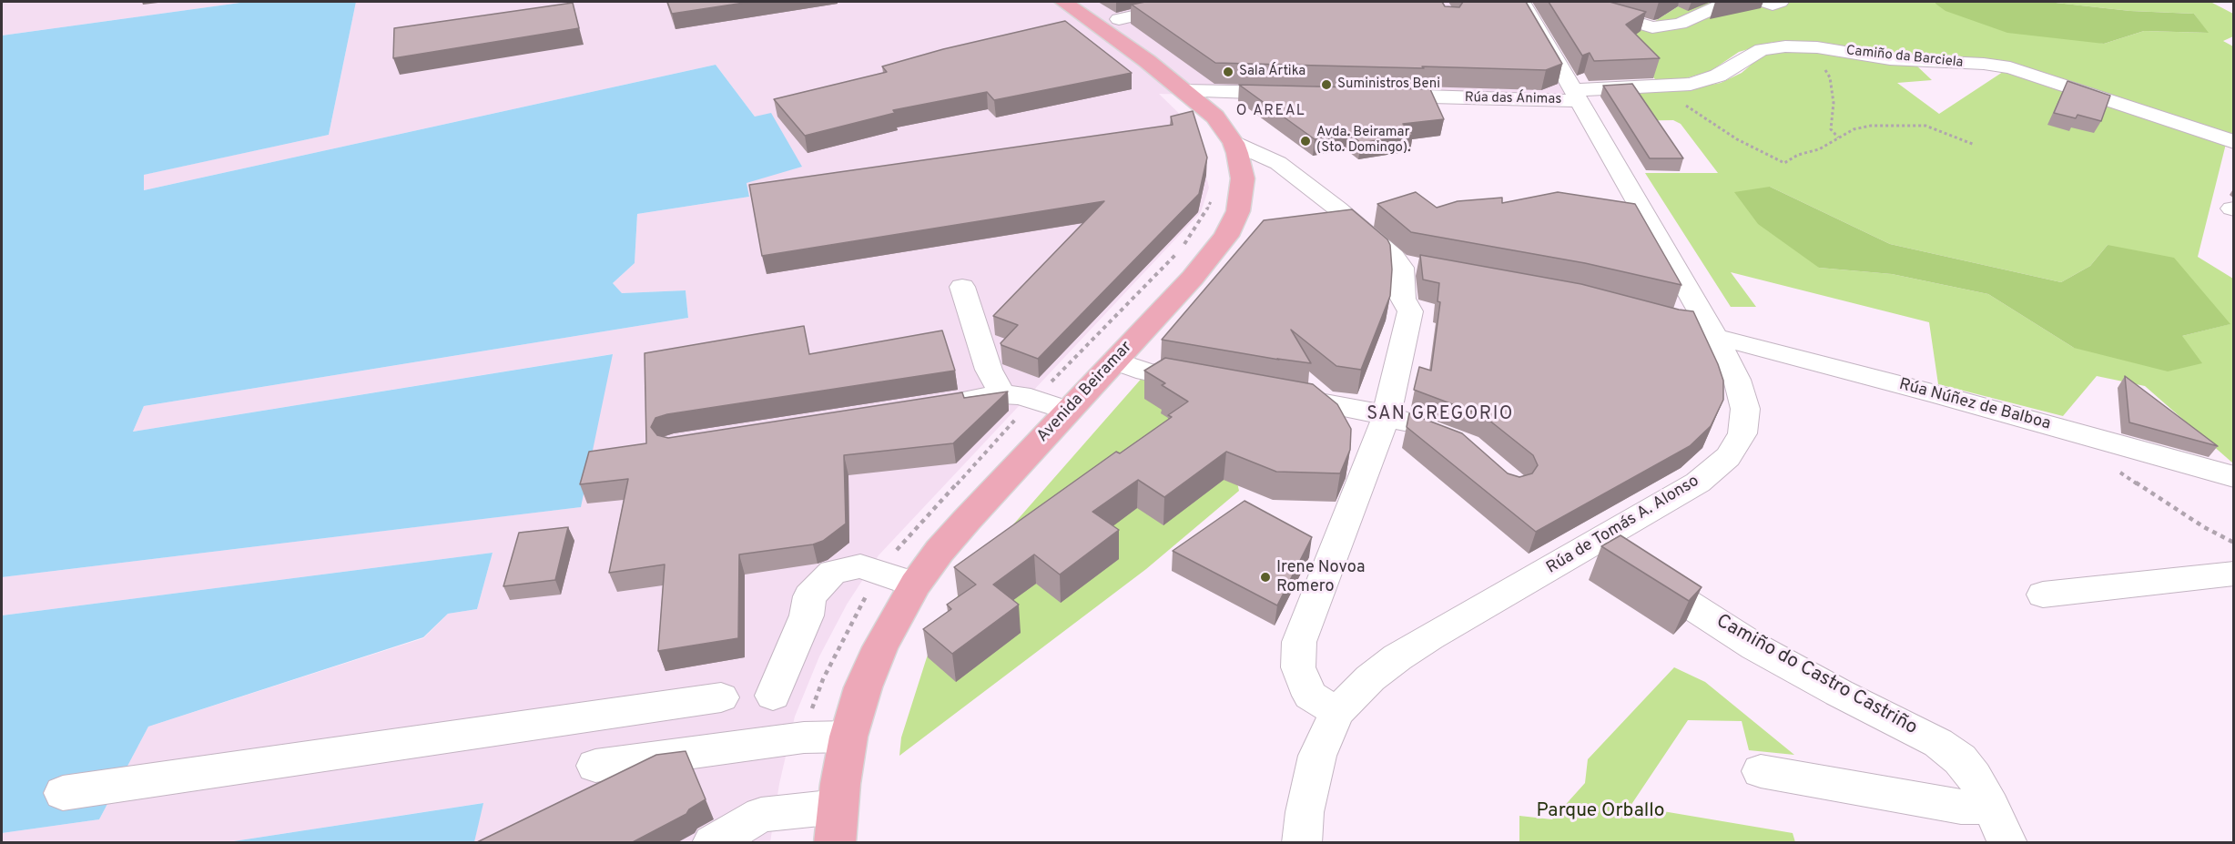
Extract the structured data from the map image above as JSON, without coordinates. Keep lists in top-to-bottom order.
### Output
{
  "streets": {
    "main road": ["Avenida Beiramar"],
    "street": [
      "Camiño da Barciela",
      "Rúa das Ánimas",
      "Rúa Núñez de Balboa",
      "Rúa de Tomás A. Alonso",
      "Camiño do Castro Castriño"
    ]
  },
  "crossings": [
    ["Camiño da Barciela", "Rúa das Ánimas"],
    ["Camiño da Barciela", "Rúa de Tomás A. Alonso"],
    ["Rúa das Ánimas", "Rúa de Tomás A. Alonso"],
    ["Rúa Núñez de Balboa", "Rúa de Tomás A. Alonso"],
    ["Rúa de Tomás A. Alonso", "Camiño do Castro Castriño"]
  ],
  "districts": ["O AREAL", "SAN GREGORIO"],
  "parks": ["Parque Orballo"],
  "places": [
    "Sala Ártika",
    "Suministros Beni",
    "Avda. Beiramar (Sto. Domingo).",
    "Irene Novoa Romero"
  ]
}
